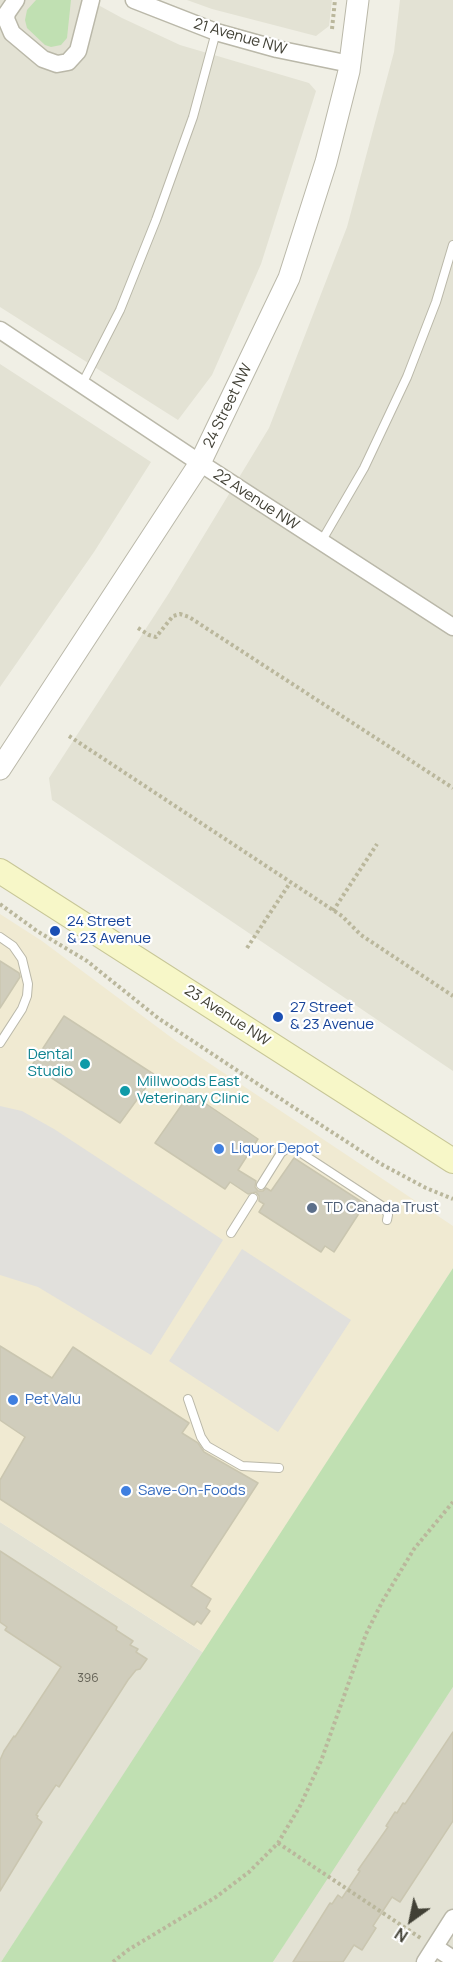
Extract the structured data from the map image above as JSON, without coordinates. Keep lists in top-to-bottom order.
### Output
{
  "streets": {
    "main road": ["23 Avenue NW"],
    "street": ["21 Avenue NW", "24 Street NW", "22 Avenue NW"]
  },
  "crossings": [
    ["21 Avenue NW", "24 Street NW"],
    ["24 Street NW", "22 Avenue NW"]
  ],
  "places": [
    "24 Street & 23 Avenue",
    "27 Street & 23 Avenue",
    "Dental Studio",
    "Millwoods East Veterinary Clinic",
    "Liquor Depot",
    "TD Canada Trust",
    "Pet Valu",
    "Save-On-Foods"
  ],
  "house_numbers": ["396"],
  "north": "bottom left"
}
